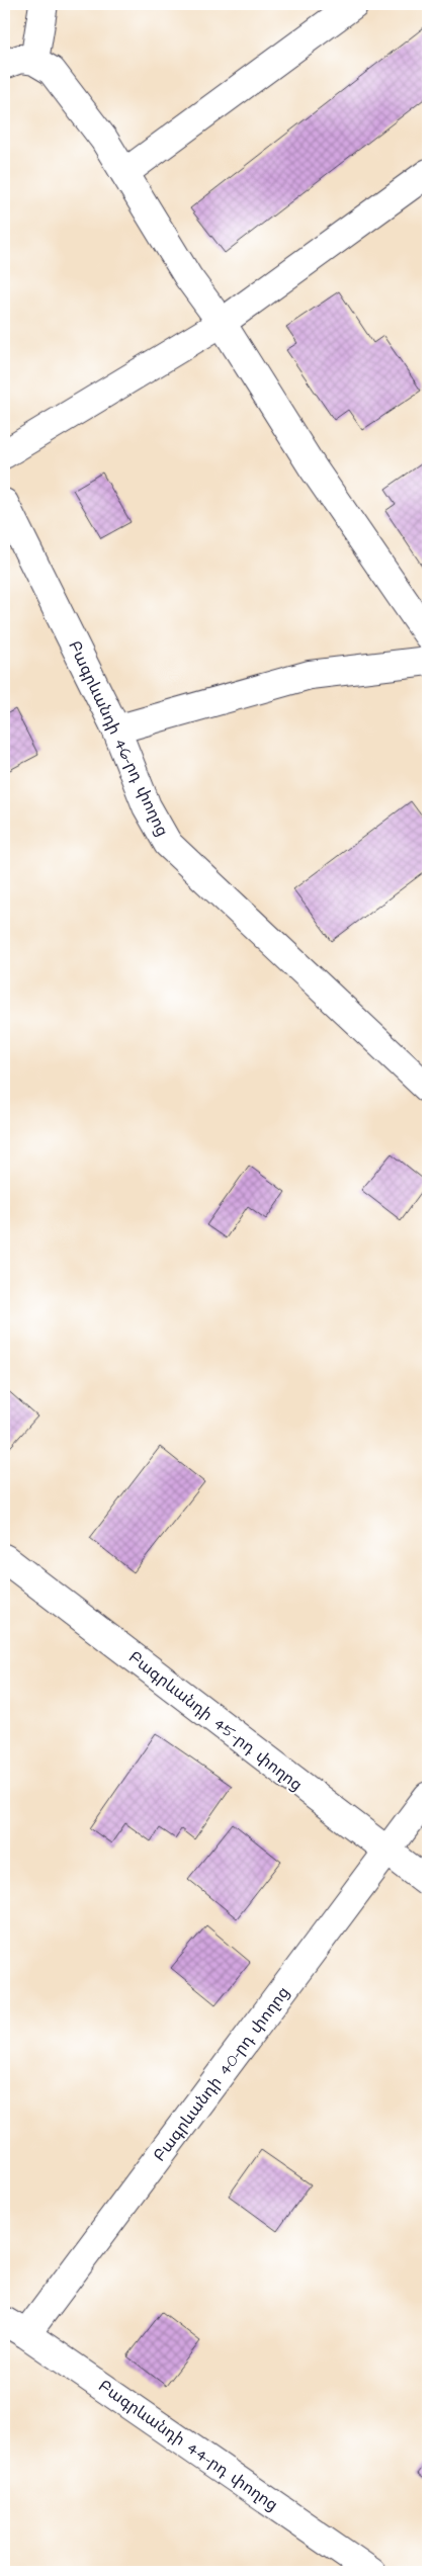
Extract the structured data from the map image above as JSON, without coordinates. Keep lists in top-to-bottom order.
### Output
{
  "streets": {
    "street": [
      "Բագրևանդի 46-րդ փողոց",
      "Բագրևանդի 45-րդ փողոց",
      "Բագրևանդի 40-րդ փողոց",
      "Բագրևանդի 44-րդ փողոց"
    ]
  },
  "crossings": [
    ["Բագրևանդի 45-րդ փողոց", "Բագրևանդի 40-րդ փողոց"],
    ["Բագրևանդի 40-րդ փողոց", "Բագրևանդի 44-րդ փողոց"]
  ]
}
